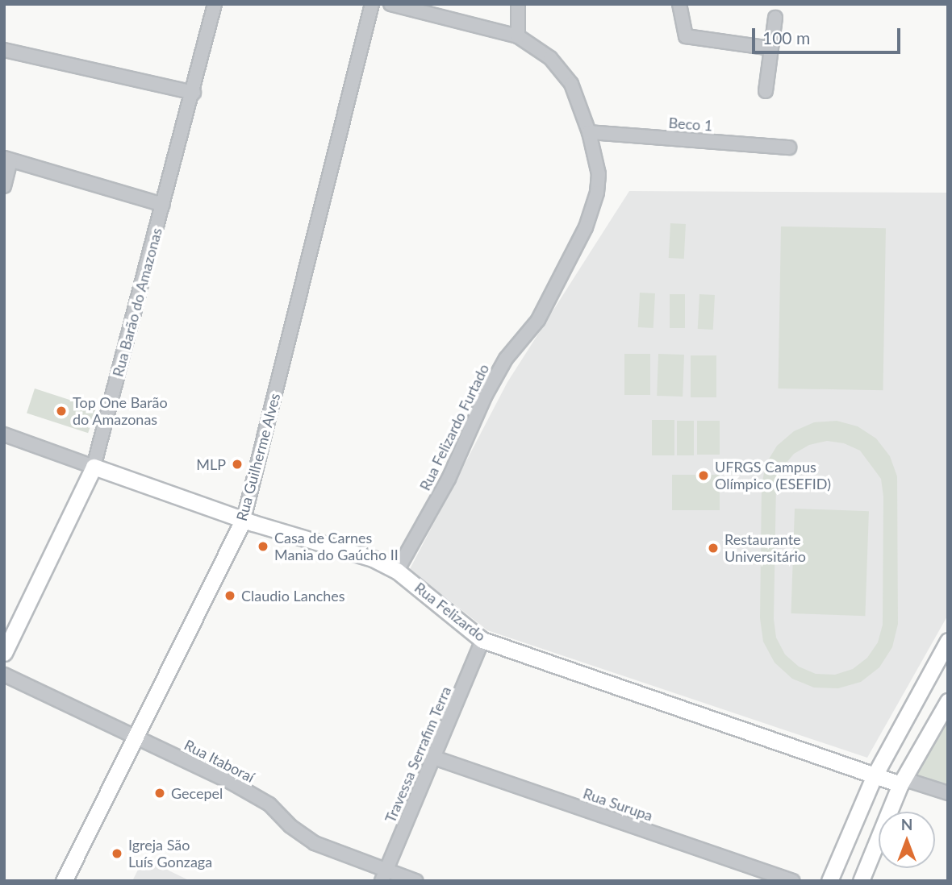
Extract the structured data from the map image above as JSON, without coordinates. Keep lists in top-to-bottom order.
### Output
{
  "streets": {
    "main road": ["Rua Barão do Amazonas", "Rua Guilherme Alves", "Rua Felizardo"],
    "street": [
      "Beco 1",
      "Rua Felizardo Furtado",
      "Travessa Serrafim Terra",
      "Rua Itaboraí",
      "Rua Surupa"
    ]
  },
  "crossings": [
    ["Beco 1", "Rua Felizardo Furtado"],
    ["Rua Barão do Amazonas", "Rua Felizardo"],
    ["Rua Felizardo Furtado", "Rua Felizardo"],
    ["Rua Guilherme Alves", "Rua Felizardo"],
    ["Rua Guilherme Alves", "Rua Itaboraí"],
    ["Rua Felizardo", "Travessa Serrafim Terra"],
    ["Travessa Serrafim Terra", "Rua Itaboraí"],
    ["Travessa Serrafim Terra", "Rua Surupa"]
  ],
  "places": [
    "Top One Barão do Amazonas",
    "MLP",
    "UFRGS Campus Olímpico (ESEFID)",
    "Casa de Carnes Mania do Gaúcho II",
    "Restaurante Universitário",
    "Claudio Lanches",
    "Gecepel",
    "Igreja São Luís Gonzaga"
  ],
  "scale_bar": "100 m",
  "north": "top"
}
